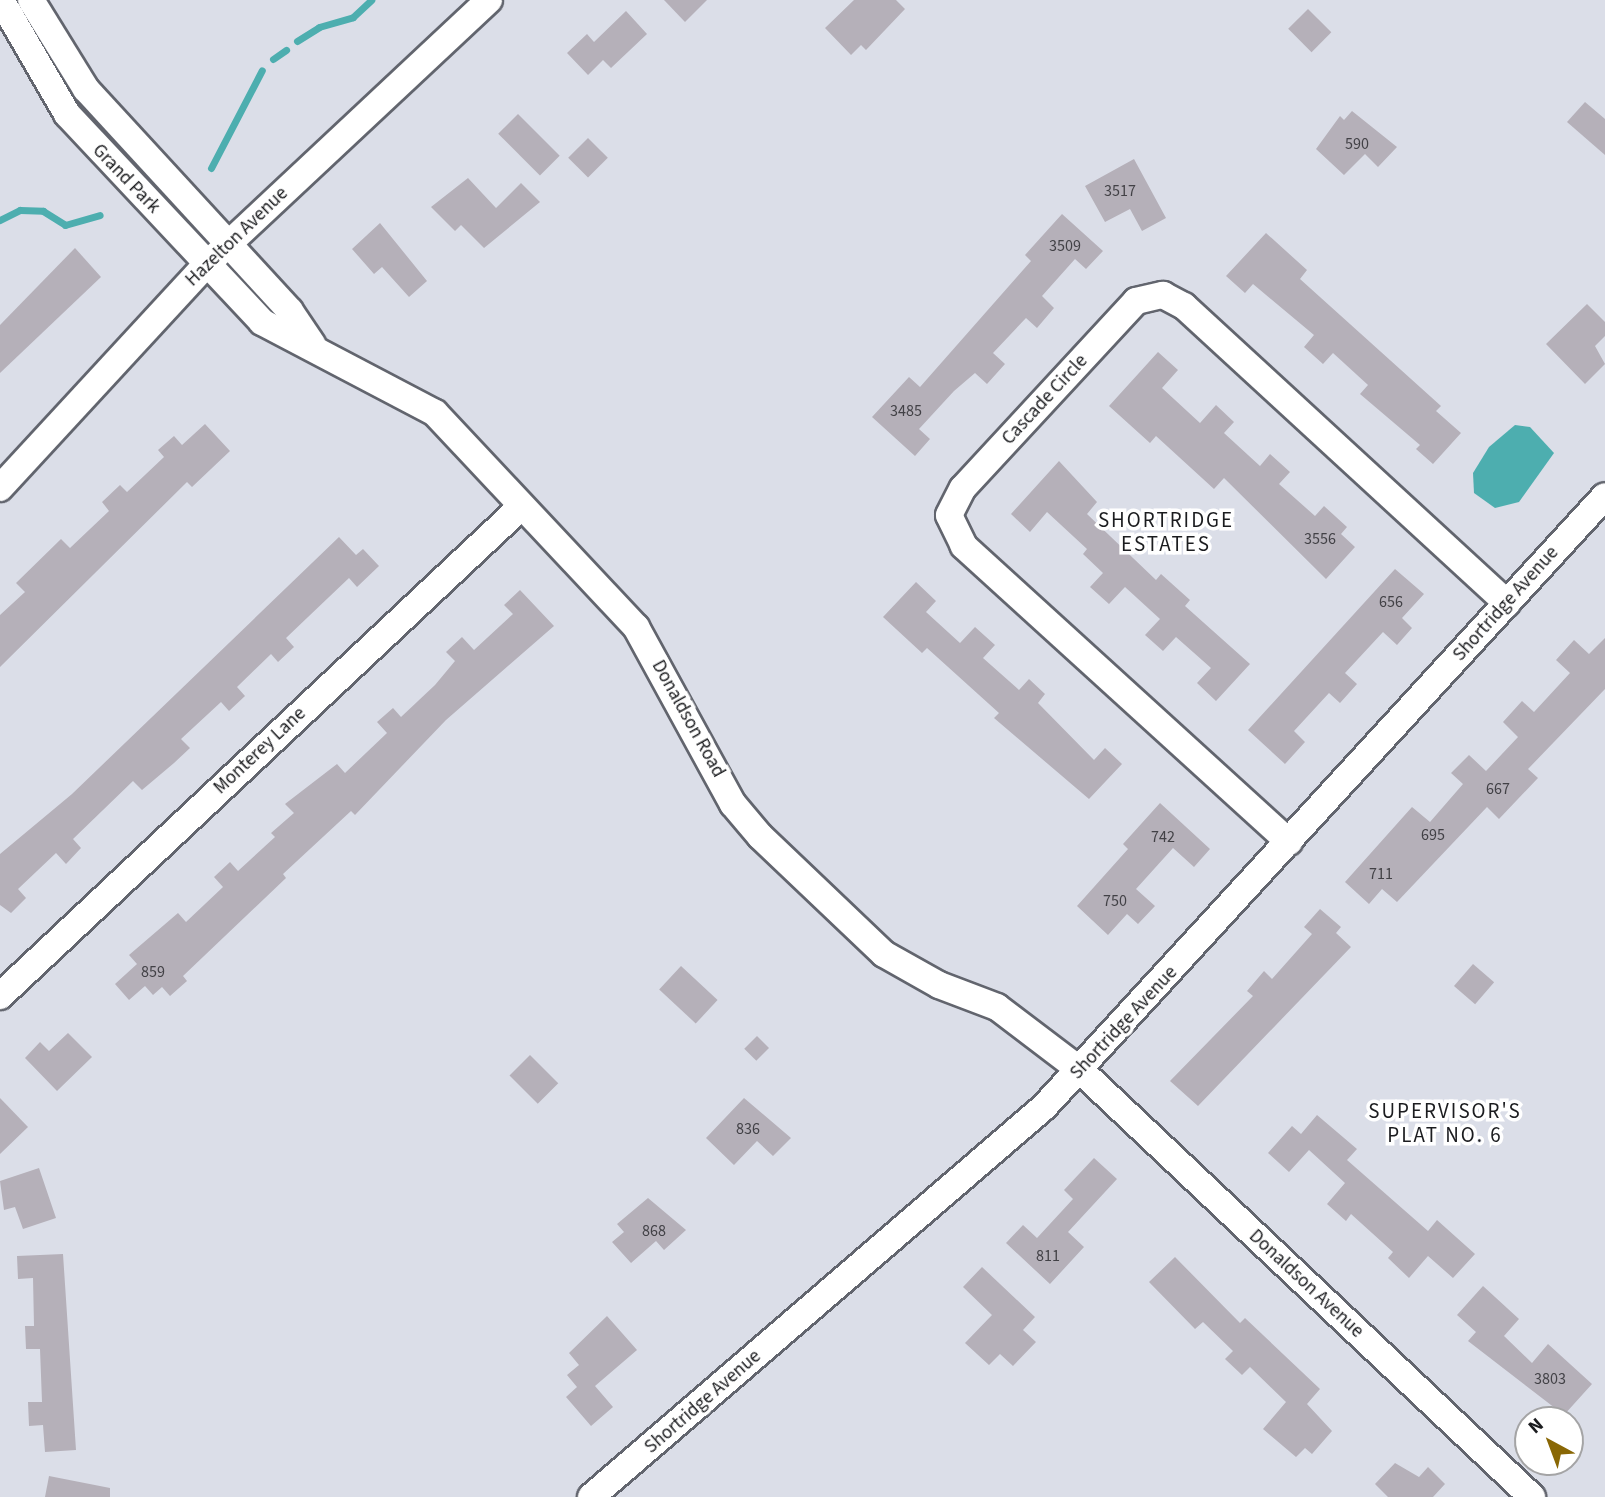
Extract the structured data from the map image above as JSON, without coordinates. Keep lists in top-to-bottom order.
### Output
{
  "streets": {
    "street": [
      "Grand Park",
      "Hazelton Avenue",
      "Cascade Circle",
      "Shortridge Avenue",
      "Donaldson Road",
      "Monterey Lane",
      "Donaldson Avenue"
    ]
  },
  "crossings": [
    ["Grand Park", "Hazelton Avenue"],
    ["Grand Park", "Donaldson Road"],
    ["Hazelton Avenue", "Donaldson Road"],
    ["Cascade Circle", "Shortridge Avenue"],
    ["Shortridge Avenue", "Donaldson Road"],
    ["Shortridge Avenue", "Donaldson Avenue"],
    ["Donaldson Road", "Monterey Lane"],
    ["Donaldson Road", "Donaldson Avenue"]
  ],
  "districts": ["SHORTRIDGE ESTATES", "SUPERVISOR'S PLAT NO. 6"],
  "house_numbers": [
    "590",
    "3517",
    "3509",
    "3485",
    "3556",
    "656",
    "667",
    "695",
    "742",
    "711",
    "750",
    "859",
    "836",
    "868",
    "811",
    "3803"
  ],
  "north": "top left"
}
